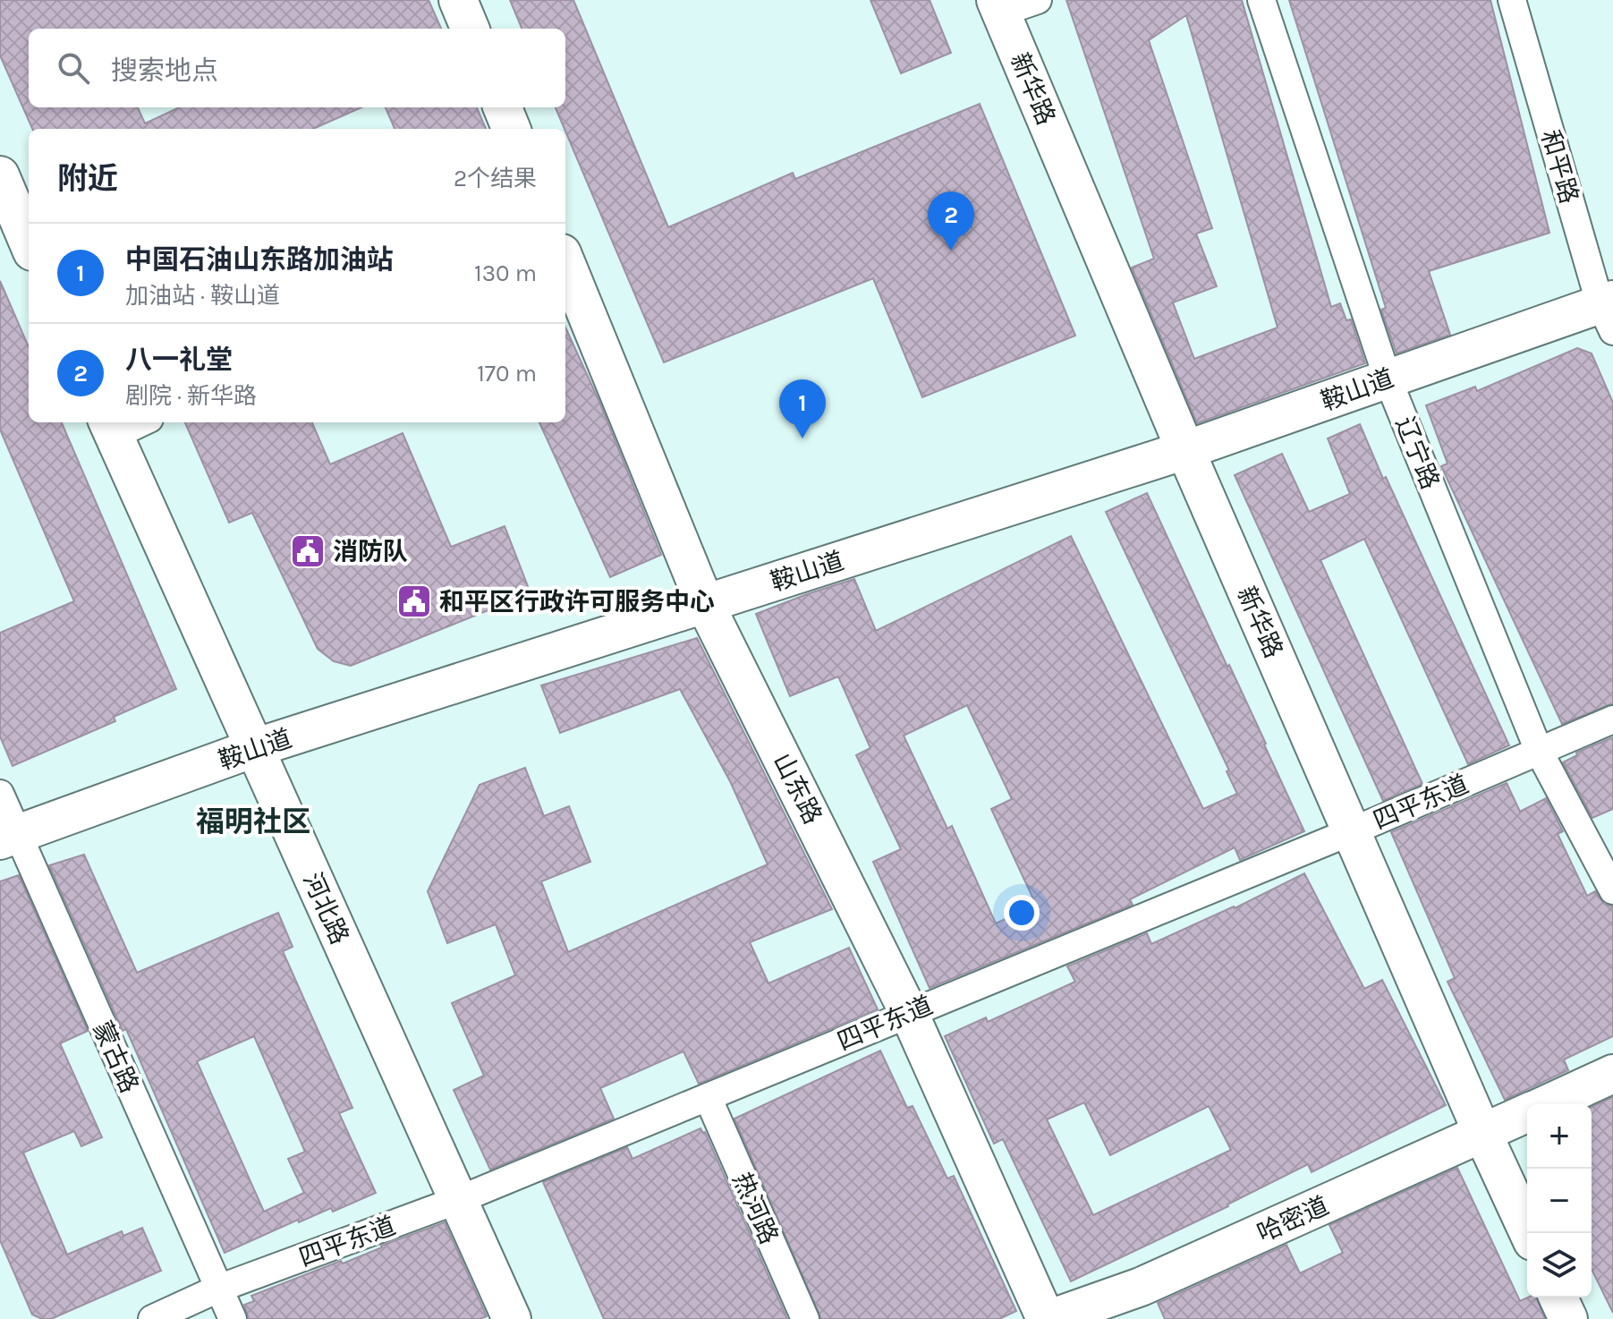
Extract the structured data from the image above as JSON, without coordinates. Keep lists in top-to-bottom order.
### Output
{
  "streets": {
    "street": [
      "新华路",
      "和平路",
      "鞍山道",
      "辽宁路",
      "山东路",
      "四平东道",
      "河北路",
      "蒙古路",
      "热河路",
      "哈密道"
    ]
  },
  "crossings": [
    ["新华路", "鞍山道"],
    ["新华路", "四平东道"],
    ["新华路", "哈密道"],
    ["和平路", "鞍山道"],
    ["鞍山道", "辽宁路"],
    ["鞍山道", "山东路"],
    ["鞍山道", "河北路"],
    ["鞍山道", "蒙古路"],
    ["辽宁路", "四平东道"],
    ["山东路", "四平东道"],
    ["山东路", "哈密道"],
    ["四平东道", "河北路"],
    ["四平东道", "蒙古路"],
    ["四平东道", "热河路"]
  ],
  "districts": ["福明社区"],
  "places": {
    "public building": ["消防队", "和平区行政许可服务中心"]
  },
  "page": {
    "search": "搜索地点",
    "heading": ["附近", "2个结果"],
    "pins": ["2", "1"],
    "list": [
      {
        "mark": "1",
        "name": "中国石油山东路加油站",
        "note": "加油站 · 鞍山道",
        "value": "130 m"
      },
      {
        "mark": "2",
        "name": "八一礼堂",
        "note": "剧院 · 新华路",
        "value": "170 m"
      }
    ],
    "map_buttons": ["+", "−"]
  }
}
